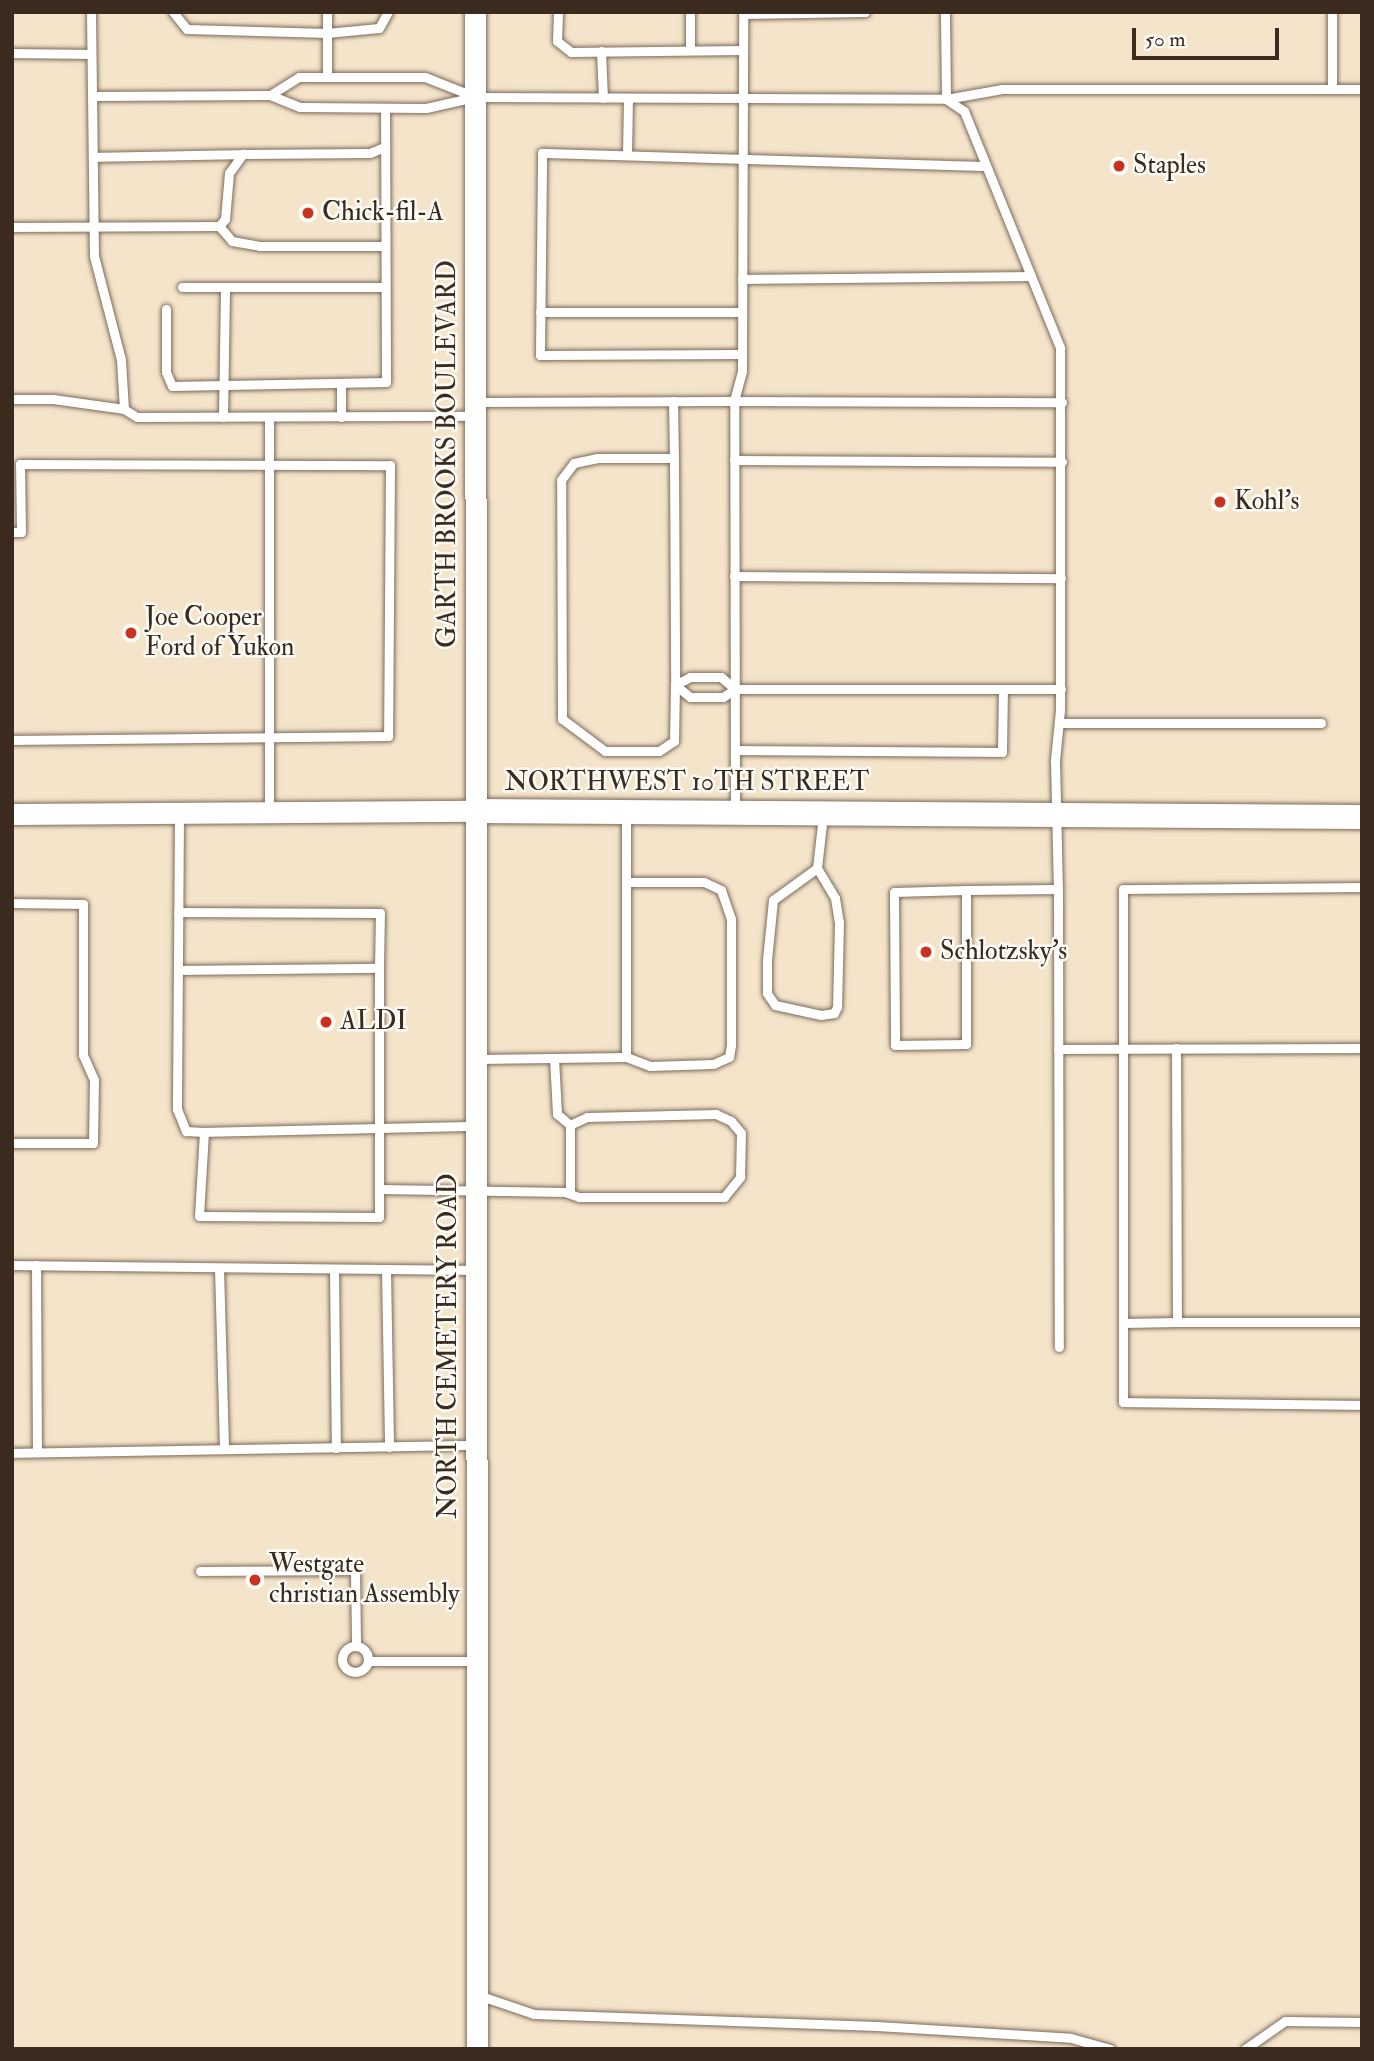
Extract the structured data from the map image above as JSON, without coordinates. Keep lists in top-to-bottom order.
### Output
{
  "streets": {
    "main road": ["NORTHWEST 10TH STREET"],
    "street": ["GARTH BROOKS BOULEVARD", "NORTH CEMETERY ROAD"]
  },
  "crossings": [
    ["GARTH BROOKS BOULEVARD", "NORTHWEST 10TH STREET"],
    ["GARTH BROOKS BOULEVARD", "NORTH CEMETERY ROAD"],
    ["NORTHWEST 10TH STREET", "NORTH CEMETERY ROAD"]
  ],
  "places": [
    "Staples",
    "Chick-fil-A",
    "Kohl's",
    "Joe Cooper Ford of Yukon",
    "Schlotzsky's",
    "ALDI",
    "Westgate christian Assembly"
  ],
  "scale_bar": "50 m"
}
